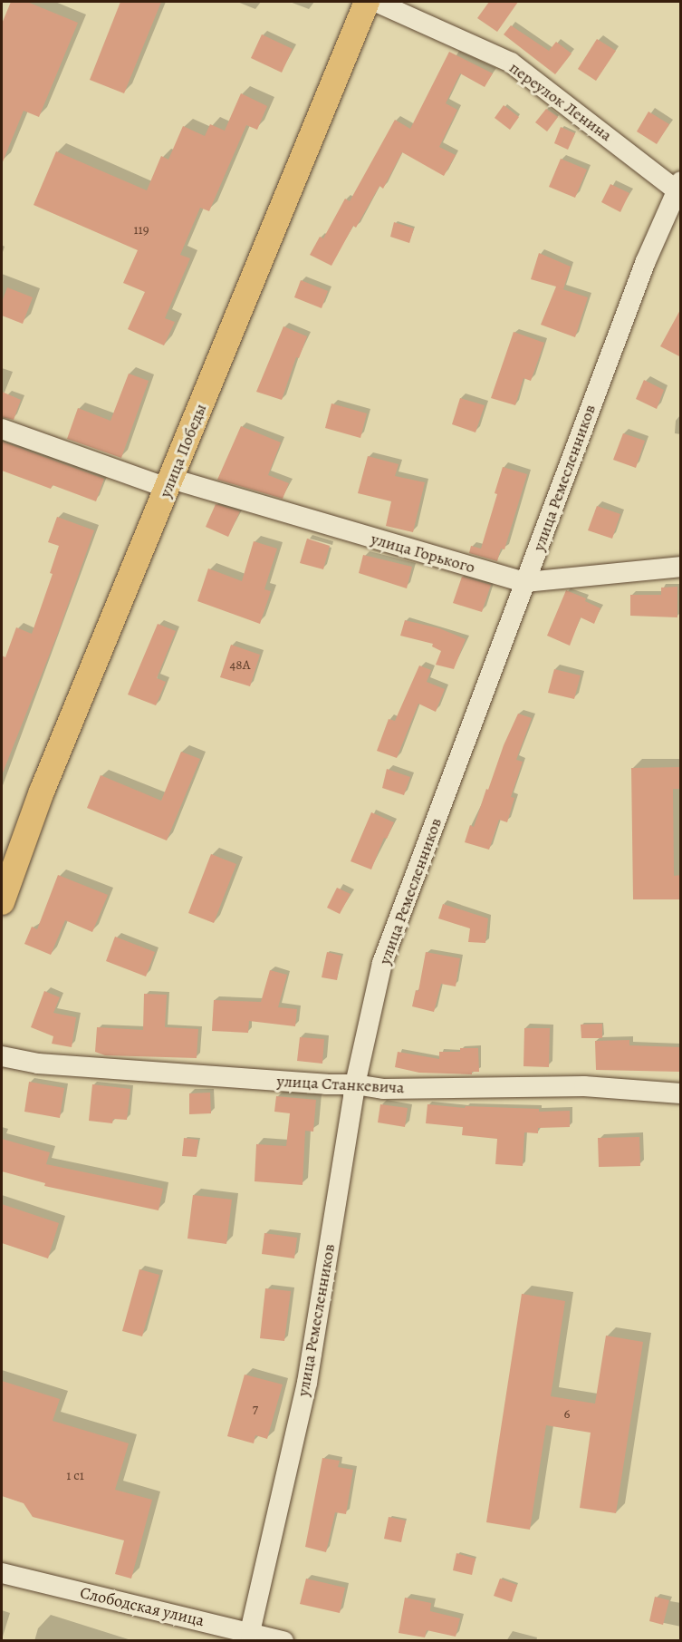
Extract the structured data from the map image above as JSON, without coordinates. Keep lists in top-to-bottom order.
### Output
{
  "streets": {
    "main road": ["улица Победы"],
    "street": [
      "переулок Ленина",
      "улица Ремесленников",
      "улица Горького",
      "улица Станкевича",
      "Слободская улица"
    ]
  },
  "crossings": [
    ["переулок Ленина", "улица Ремесленников"],
    ["улица Победы", "улица Горького"],
    ["улица Ремесленников", "улица Горького"],
    ["улица Ремесленников", "улица Станкевича"],
    ["улица Ремесленников", "Слободская улица"]
  ],
  "house_numbers": [
    "119",
    "48А",
    "7",
    "6",
    "1 с1"
  ]
}
